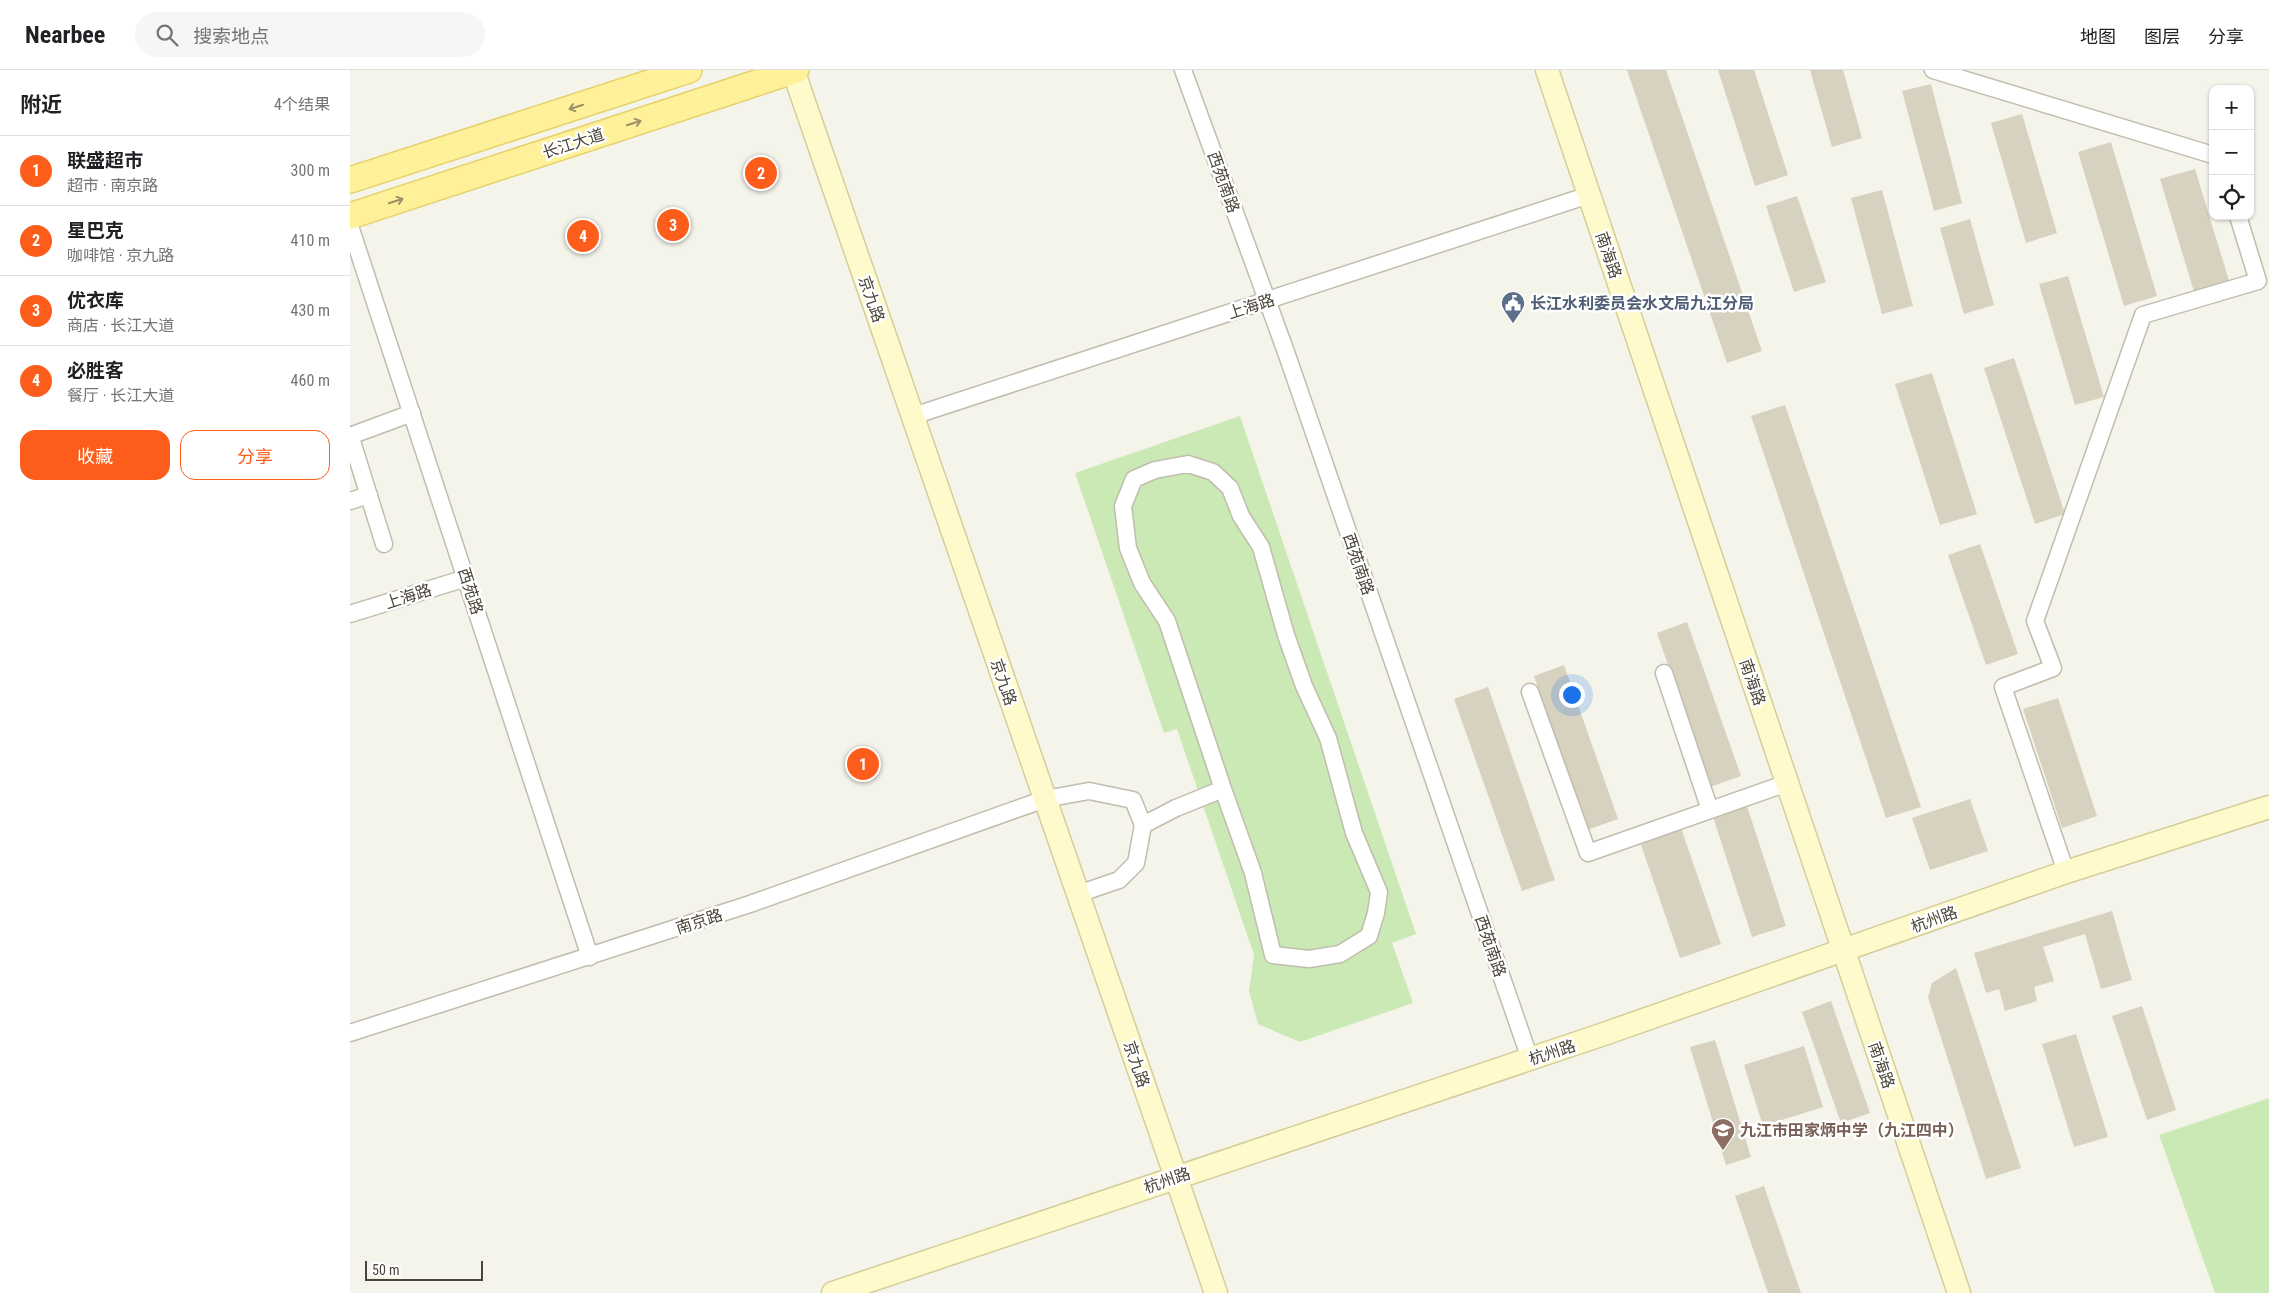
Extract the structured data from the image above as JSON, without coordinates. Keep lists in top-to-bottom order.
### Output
{
  "streets": {
    "main road": [
      "长江大道",
      "南海路",
      "京九路",
      "杭州路"
    ],
    "street": [
      "西苑南路",
      "上海路",
      "西苑路",
      "南京路"
    ]
  },
  "crossings": [
    ["长江大道", "京九路"],
    ["西苑南路", "上海路"],
    ["西苑南路", "杭州路"],
    ["南海路", "上海路"],
    ["南海路", "杭州路"],
    ["京九路", "上海路"],
    ["京九路", "杭州路"],
    ["京九路", "南京路"],
    ["上海路", "西苑路"],
    ["西苑路", "南京路"]
  ],
  "places": {
    "public building": ["长江水利委员会水文局九江分局"],
    "school or university": ["九江市田家炳中学（九江四中）"]
  },
  "scale_bar": "50 m",
  "page": {
    "header": "Nearbee",
    "search": "搜索地点",
    "nav": ["地图", "图层", "分享"],
    "heading": ["附近", "4个结果"],
    "map_buttons": ["+", "−"],
    "list": [
      {
        "mark": "1",
        "name": "联盛超市",
        "note": "超市 · 南京路",
        "value": "300 m"
      },
      {
        "mark": "2",
        "name": "星巴克",
        "note": "咖啡馆 · 京九路",
        "value": "410 m"
      },
      {
        "mark": "3",
        "name": "优衣库",
        "note": "商店 · 长江大道",
        "value": "430 m"
      },
      {
        "mark": "4",
        "name": "必胜客",
        "note": "餐厅 · 长江大道",
        "value": "460 m"
      }
    ],
    "pins": [
      "2",
      "3",
      "4",
      "1"
    ],
    "buttons": ["收藏", "分享"],
    "scale": "50 m"
  }
}
